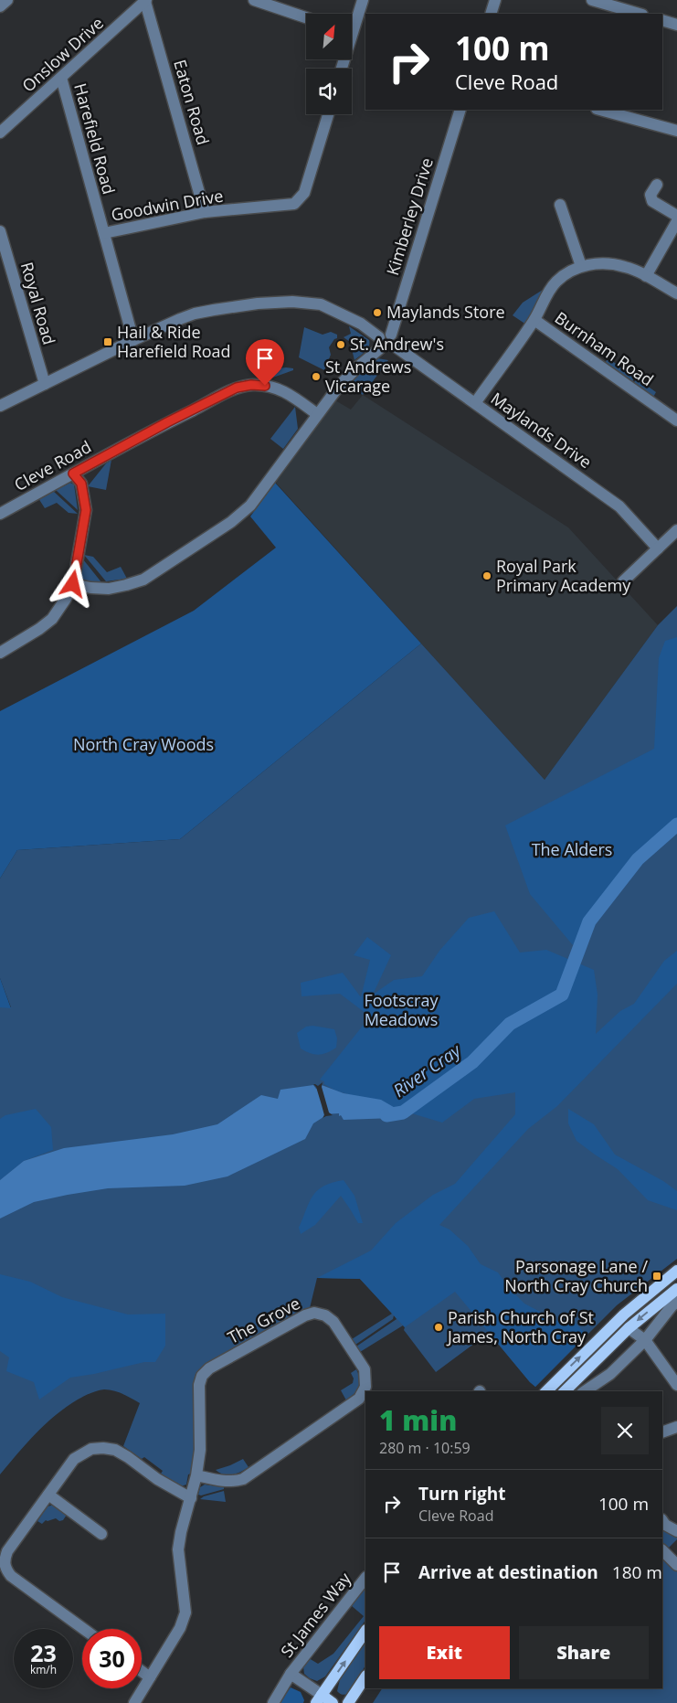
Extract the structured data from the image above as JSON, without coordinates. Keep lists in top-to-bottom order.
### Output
{
  "streets": {
    "street": [
      "Onslow Drive",
      "Eaton Road",
      "Harefield Road",
      "Goodwin Drive",
      "Kimberley Drive",
      "Royal Road",
      "Burnham Road",
      "Maylands Drive",
      "Cleve Road",
      "The Grove",
      "St James Way"
    ]
  },
  "crossings": [
    ["Onslow Drive", "Eaton Road"],
    ["Onslow Drive", "Harefield Road"],
    ["Eaton Road", "Goodwin Drive"],
    ["Harefield Road", "Goodwin Drive"],
    ["Kimberley Drive", "Maylands Drive"]
  ],
  "water": ["River Cray"],
  "parks": ["North Cray Woods", "The Alders", "Footscray Meadows"],
  "places": {
    "other": [
      "Maylands Store",
      "St. Andrew's",
      "St Andrews Vicarage",
      "Royal Park Primary Academy",
      "Parish Church of St James, North Cray"
    ],
    "transit": ["Hail & Ride Harefield Road", "Parsonage Lane / North Cray Church"]
  },
  "north": "top right",
  "page": {
    "turn": ["100 m", "Cleve Road"],
    "heading": ["1 min", "280 m · 10:59"],
    "list": [
      {
        "name": "Turn right",
        "note": "Cleve Road",
        "value": "100 m"
      },
      {
        "name": "Arrive at destination",
        "value": "180 m"
      }
    ],
    "buttons": ["Exit", "Share"],
    "speed": "23 km/h",
    "limit": "30"
  }
}
